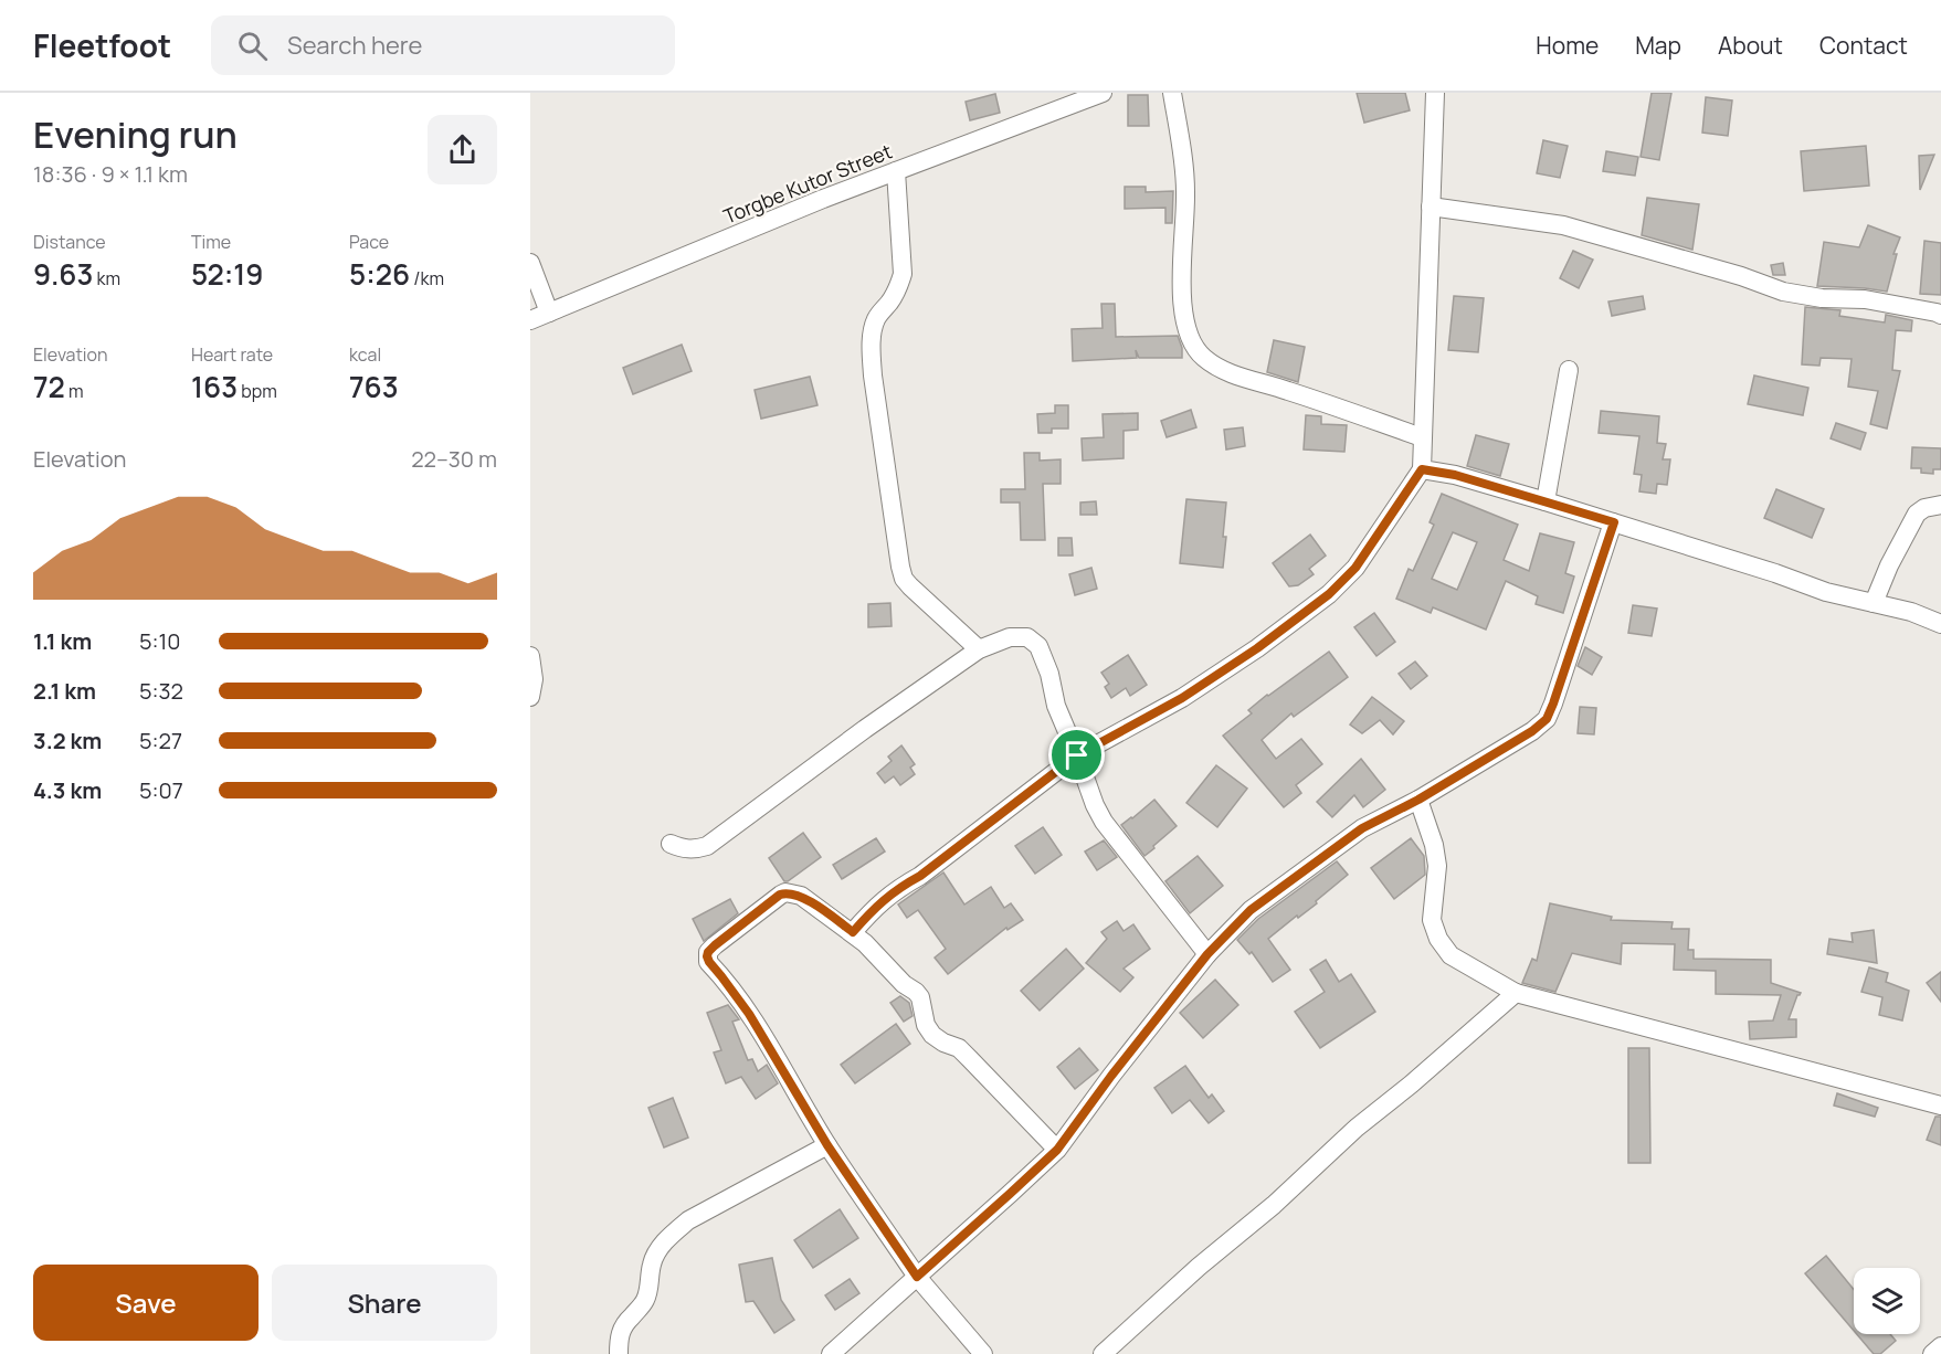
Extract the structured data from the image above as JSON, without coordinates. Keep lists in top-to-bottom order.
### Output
{
  "streets": {
    "street": ["Torgbe Kutor Street"]
  },
  "page": {
    "header": "Fleetfoot",
    "search": "Search here",
    "nav": [
      "Home",
      "Map",
      "About",
      "Contact"
    ],
    "heading": ["Evening run", "18:36 · 9 × 1.1 km"],
    "stats": [
      ["Distance", "9.63 km"],
      ["Time", "52:19"],
      ["Pace", "5:26 /km"],
      ["Elevation", "72 m"],
      ["Heart rate", "163 bpm"],
      ["kcal", "763"]
    ],
    "chart": ["Elevation", "22–30 m"],
    "list": [
      {
        "name": "1.1 km",
        "note": "5:10"
      },
      {
        "name": "2.1 km",
        "note": "5:32"
      },
      {
        "name": "3.2 km",
        "note": "5:27"
      },
      {
        "name": "4.3 km",
        "note": "5:07"
      }
    ],
    "buttons": ["Save", "Share"]
  }
}
